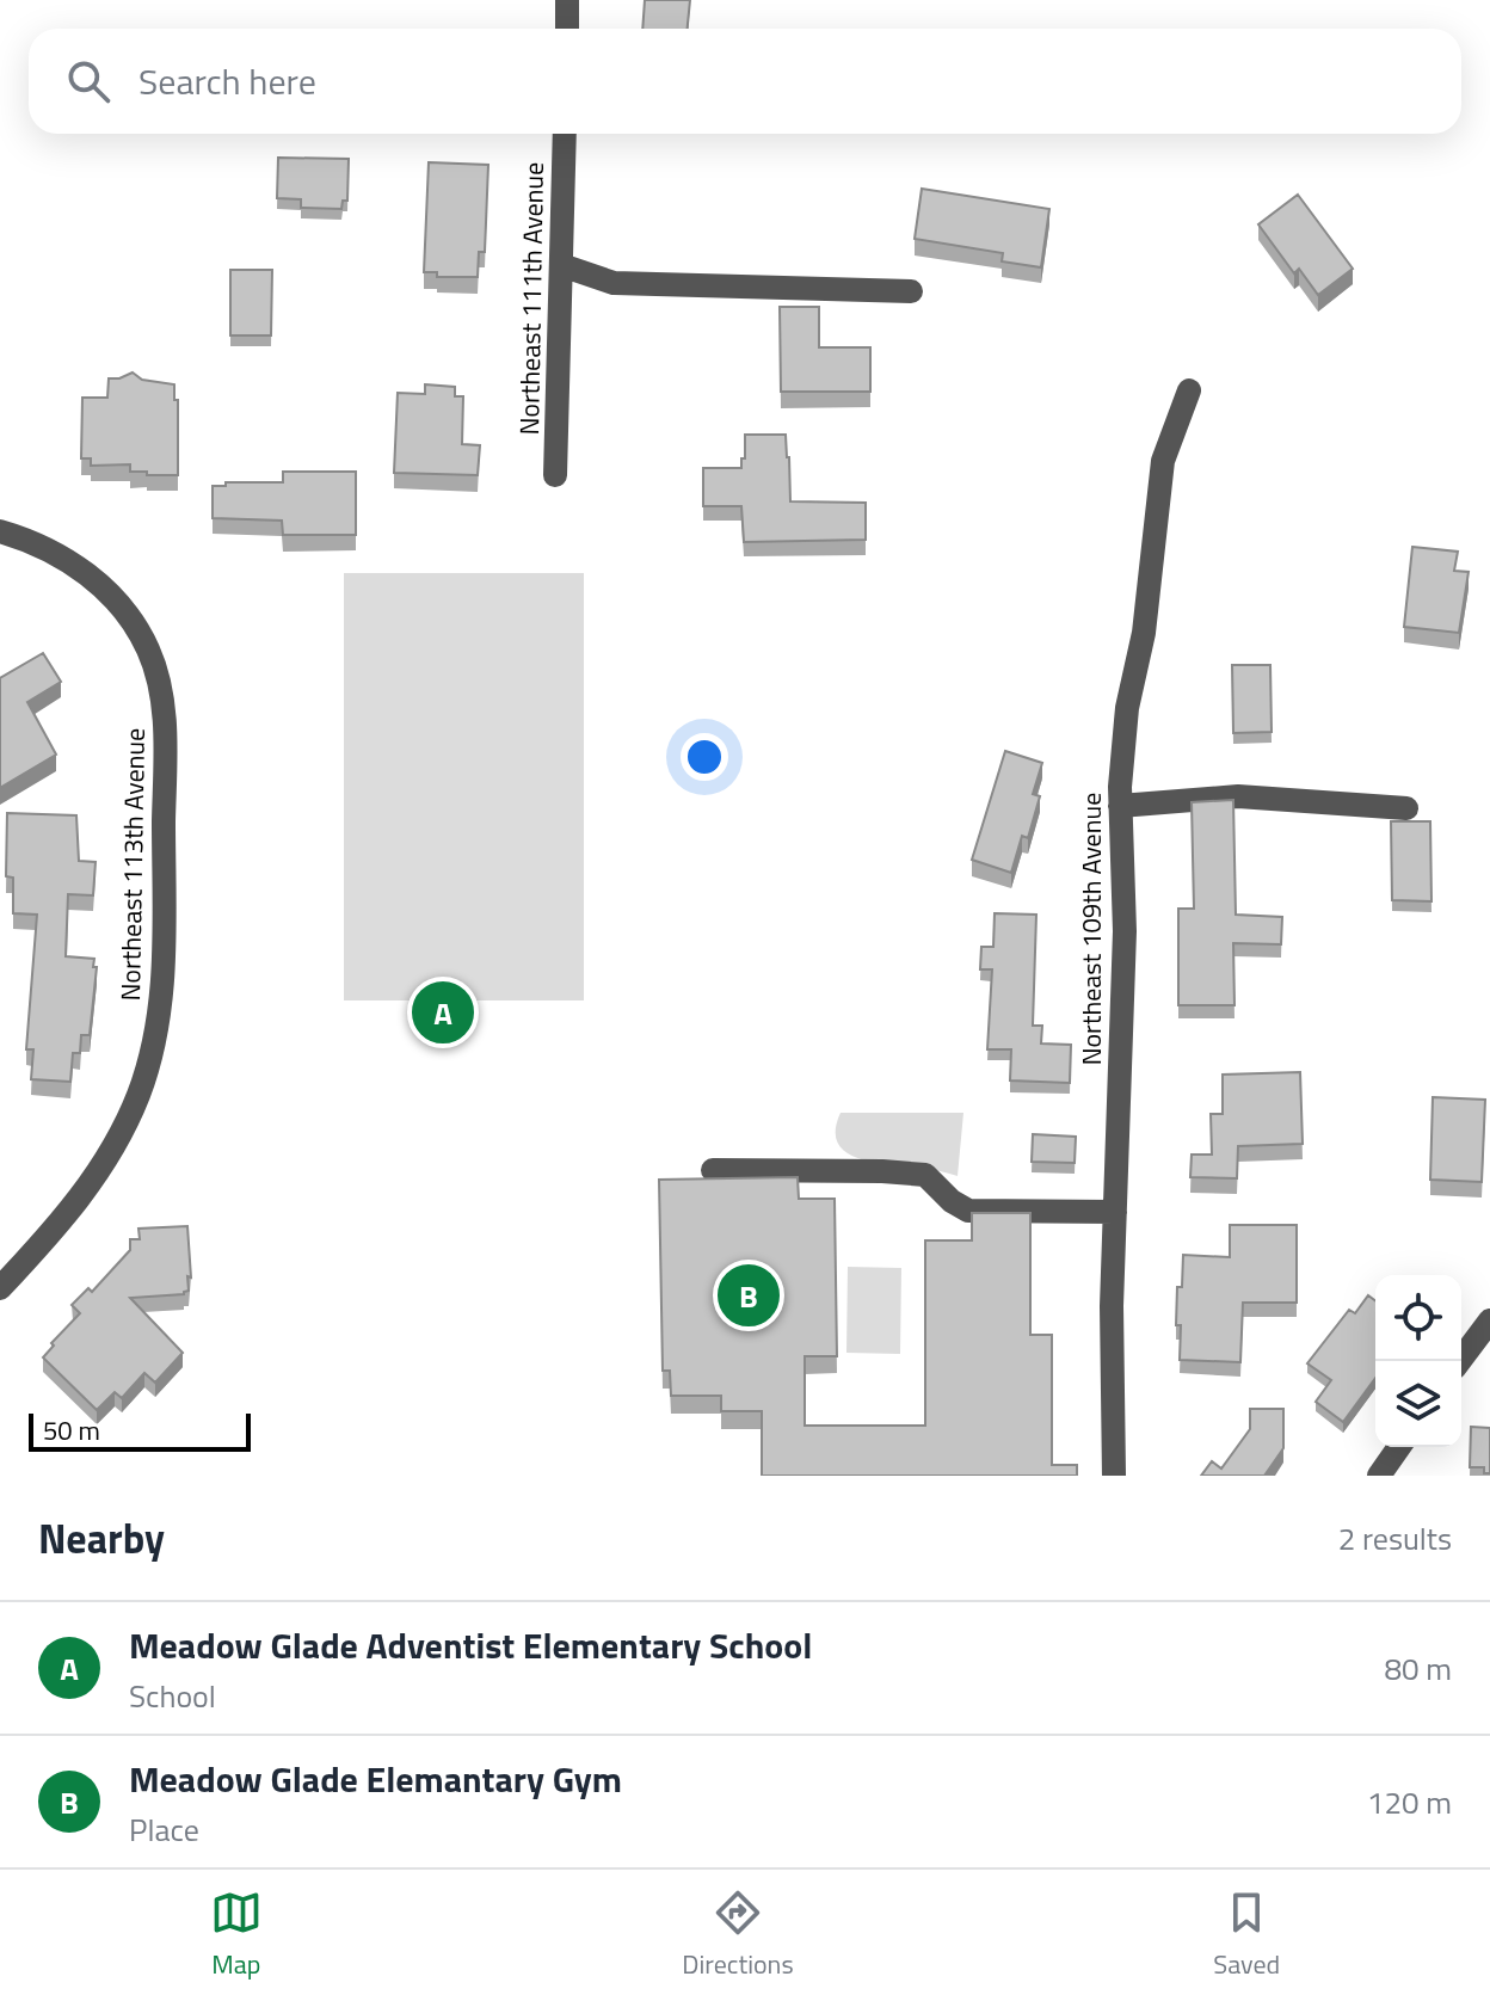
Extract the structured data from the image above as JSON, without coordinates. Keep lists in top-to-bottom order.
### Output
{
  "streets": {
    "street": ["Northeast 111th Avenue", "Northeast 113th Avenue", "Northeast 109th Avenue"]
  },
  "scale_bar": "50 m",
  "page": {
    "search": "Search here",
    "pins": ["A", "B"],
    "scale": "50 m",
    "heading": ["Nearby", "2 results"],
    "list": [
      {
        "mark": "A",
        "name": "Meadow Glade Adventist Elementary School",
        "note": "School",
        "value": "80 m"
      },
      {
        "mark": "B",
        "name": "Meadow Glade Elemantary Gym",
        "note": "Place",
        "value": "120 m"
      }
    ],
    "nav": ["Map", "Directions", "Saved"]
  }
}
